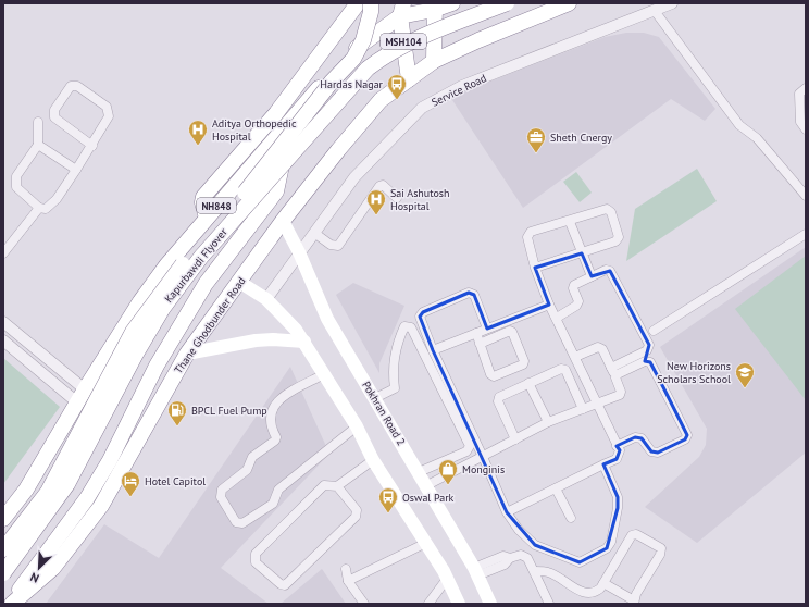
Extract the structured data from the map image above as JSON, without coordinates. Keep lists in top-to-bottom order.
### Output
{
  "streets": {
    "highway": [
      "MSH104",
      "NH848",
      "Kapurbawdi Flyover",
      "Thane Ghodbunder Road"
    ],
    "main road": ["Pokhran Road 2"],
    "street": ["Service Road"]
  },
  "crossings": [
    ["MSH104", "NH848"],
    ["MSH104", "Thane Ghodbunder Road"],
    ["Service Road", "Pokhran Road 2"],
    ["Thane Ghodbunder Road", "Pokhran Road 2"]
  ],
  "places": {
    "bus stop": ["Hardas Nagar", "Oswal Park"],
    "hospital": ["Aditya Orthopedic Hospital", "Sai Ashutosh Hospital"],
    "office": ["Sheth Cnergy"],
    "school or university": ["New Horizons Scholars School"],
    "fuel station": ["BPCL Fuel Pump"],
    "shop": ["Monginis"],
    "hotel": ["Hotel Capitol"]
  },
  "north": "bottom left"
}
